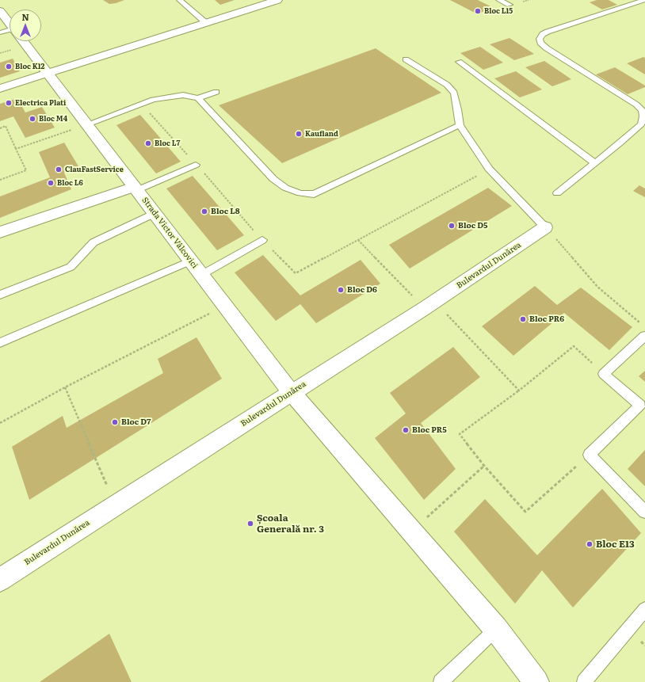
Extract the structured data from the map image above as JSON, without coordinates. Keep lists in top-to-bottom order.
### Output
{
  "streets": {
    "street": ["Strada Victor Vâlcovici", "Bulevardul Dunărea"]
  },
  "crossings": [
    ["Strada Victor Vâlcovici", "Bulevardul Dunărea"]
  ],
  "places": [
    "Bloc L15",
    "Bloc K12",
    "Electrica Plati",
    "Bloc M4",
    "Kaufland",
    "Bloc L7",
    "ClauFastService",
    "Bloc L6",
    "Bloc L8",
    "Bloc D5",
    "Bloc D6",
    "Bloc PR6",
    "Bloc D7",
    "Bloc PR5",
    "Școala Generală nr. 3",
    "Bloc E13"
  ],
  "north": "top"
}
